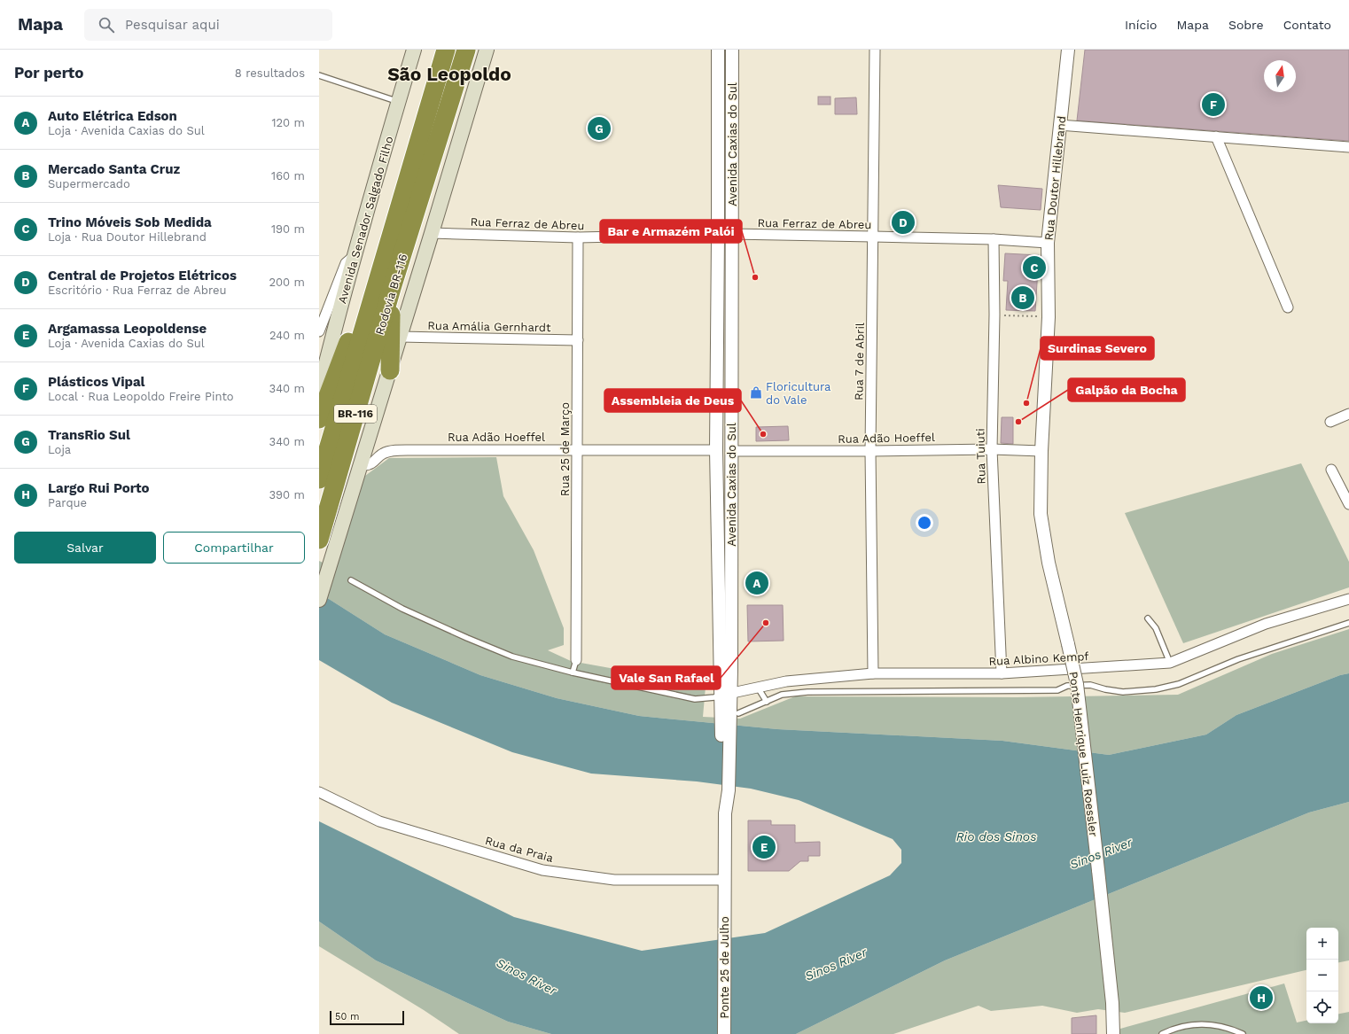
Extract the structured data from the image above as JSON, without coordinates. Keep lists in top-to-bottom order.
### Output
{
  "streets": {
    "highway": ["Rodovia BR-116", "BR-116"],
    "main road": ["Avenida Senador Salgado Filho"],
    "street": [
      "Avenida Caxias do Sul",
      "Rua Doutor Hillebrand",
      "Rua Ferraz de Abreu",
      "Rua Amália Gernhardt",
      "Rua 7 de Abril",
      "Rua Adão Hoeffel",
      "Rua 25 de Março",
      "Rua Tuiuti",
      "Rua Albino Kempf",
      "Ponte Henrique Luiz Roessler",
      "Rua da Praia",
      "Ponte 25 de Julho"
    ]
  },
  "crossings": [
    ["Avenida Caxias do Sul", "Rua Ferraz de Abreu"],
    ["Avenida Caxias do Sul", "Rua Adão Hoeffel"],
    ["Avenida Caxias do Sul", "Rua Albino Kempf"],
    ["Avenida Caxias do Sul", "Rua da Praia"],
    ["Avenida Caxias do Sul", "Ponte 25 de Julho"],
    ["Rua Doutor Hillebrand", "Rua Ferraz de Abreu"],
    ["Rua Doutor Hillebrand", "Rua Adão Hoeffel"],
    ["Rua Doutor Hillebrand", "Ponte Henrique Luiz Roessler"],
    ["Rua Ferraz de Abreu", "Rua 7 de Abril"],
    ["Rua Ferraz de Abreu", "Rua 25 de Março"],
    ["Rua Ferraz de Abreu", "Rua Tuiuti"],
    ["Rua Amália Gernhardt", "Rua 25 de Março"],
    ["Rua 7 de Abril", "Rua Adão Hoeffel"],
    ["Rua 7 de Abril", "Rua Albino Kempf"],
    ["Rua Adão Hoeffel", "Rua 25 de Março"],
    ["Rua Adão Hoeffel", "Rua Tuiuti"],
    ["Rua Tuiuti", "Rua Albino Kempf"]
  ],
  "districts": ["São Leopoldo"],
  "water": ["Rio dos Sinos", "Sinos River"],
  "places": {
    "other": [
      "Bar e Armazém Palói",
      "Surdinas Severo",
      "Galpão da Bocha",
      "Assembleia de Deus",
      "Vale San Rafael"
    ],
    "shop": ["Floricultura do Vale"]
  },
  "scale_bar": "50 m",
  "north": "top",
  "page": {
    "header": "Mapa",
    "search": "Pesquisar aqui",
    "nav": [
      "Início",
      "Mapa",
      "Sobre",
      "Contato"
    ],
    "heading": ["Por perto", "8 resultados"],
    "pins": [
      "F",
      "G",
      "D",
      "C",
      "B",
      "A",
      "E",
      "H"
    ],
    "list": [
      {
        "mark": "A",
        "name": "Auto Elétrica Edson",
        "note": "Loja · Avenida Caxias do Sul",
        "value": "120 m"
      },
      {
        "mark": "B",
        "name": "Mercado Santa Cruz",
        "note": "Supermercado",
        "value": "160 m"
      },
      {
        "mark": "C",
        "name": "Trino Móveis Sob Medida",
        "note": "Loja · Rua Doutor Hillebrand",
        "value": "190 m"
      },
      {
        "mark": "D",
        "name": "Central de Projetos Elétricos",
        "note": "Escritório · Rua Ferraz de Abreu",
        "value": "200 m"
      },
      {
        "mark": "E",
        "name": "Argamassa Leopoldense",
        "note": "Loja · Avenida Caxias do Sul",
        "value": "240 m"
      },
      {
        "mark": "F",
        "name": "Plásticos Vipal",
        "note": "Local · Rua Leopoldo Freire Pinto",
        "value": "340 m"
      },
      {
        "mark": "G",
        "name": "TransRio Sul",
        "note": "Loja",
        "value": "340 m"
      },
      {
        "mark": "H",
        "name": "Largo Rui Porto",
        "note": "Parque",
        "value": "390 m"
      }
    ],
    "buttons": ["Salvar", "Compartilhar"],
    "map_buttons": ["+", "−"],
    "scale": "50 m"
  }
}
